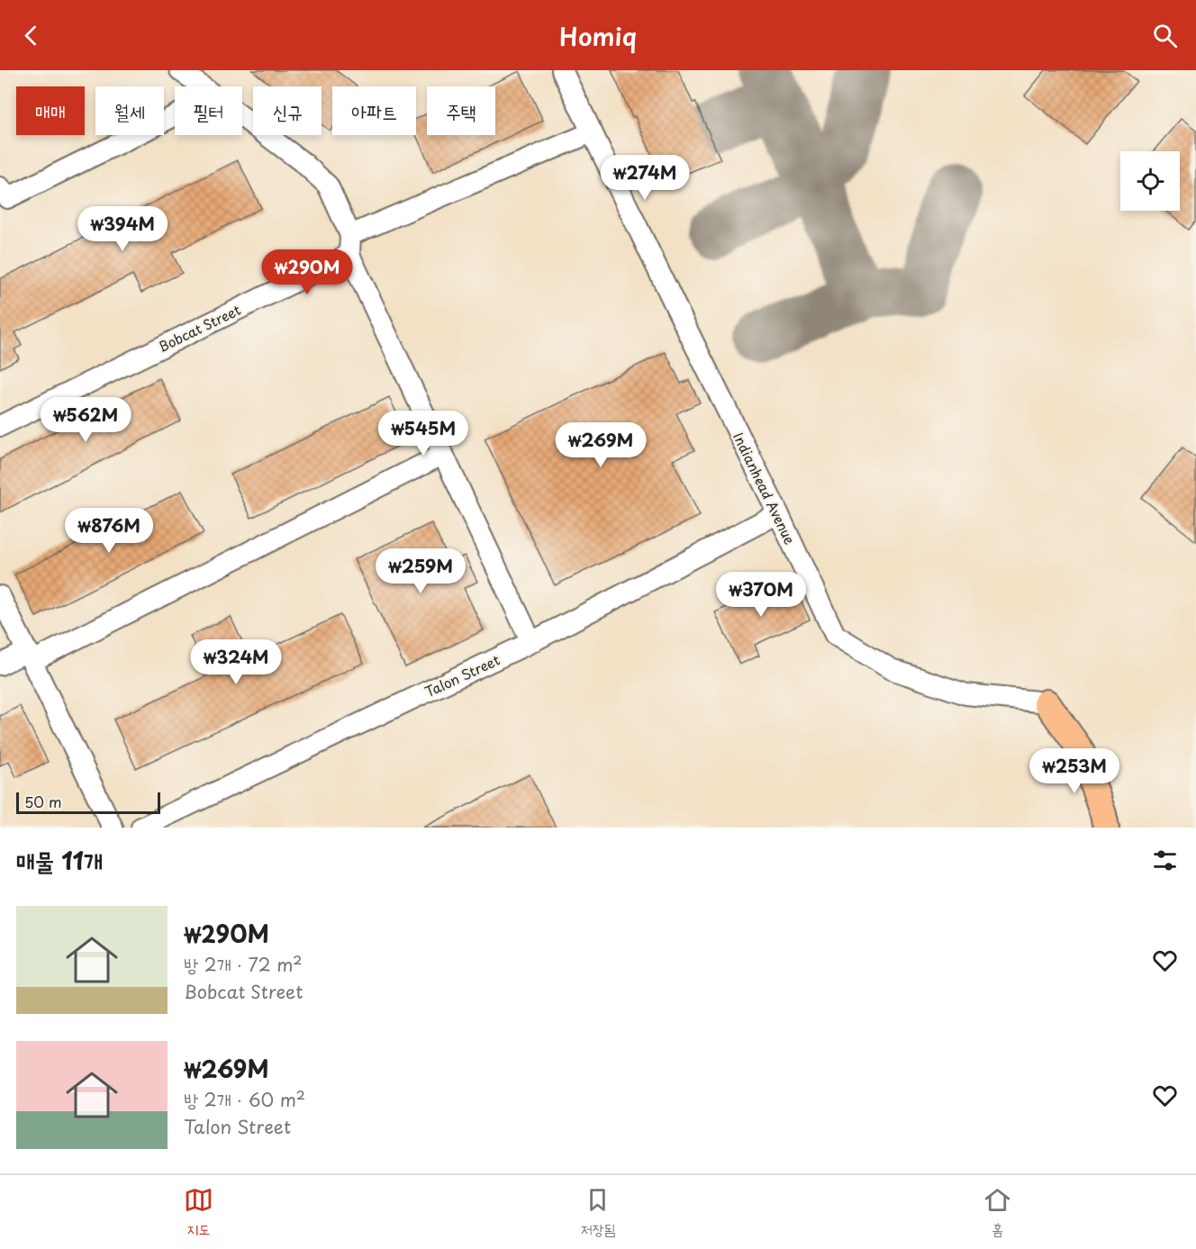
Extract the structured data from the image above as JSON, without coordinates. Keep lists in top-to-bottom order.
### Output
{
  "streets": {
    "main road": ["Indianhead Avenue"],
    "street": ["Bobcat Street", "Talon Street"]
  },
  "crossings": [
    ["Bobcat Street", "Indianhead Avenue"],
    ["Indianhead Avenue", "Talon Street"]
  ],
  "scale_bar": "50 m",
  "page": {
    "header": "Homiq",
    "chip": [
      "매매",
      "월세",
      "필터",
      "신규",
      "아파트",
      "주택"
    ],
    "price": [
      "₩274M",
      "₩394M",
      "₩290M",
      "₩562M",
      "₩545M",
      "₩269M",
      "₩876M",
      "₩259M",
      "₩370M",
      "₩324M",
      "₩253M"
    ],
    "scale": "50 m",
    "heading": "매물 11개",
    "list": [
      {
        "name": "₩290M",
        "note": "방 2개 · 72 m² · Bobcat Street"
      },
      {
        "name": "₩269M",
        "note": "방 2개 · 60 m² · Talon Street"
      }
    ],
    "tabs": ["지도", "저장됨", "홈"]
  }
}
